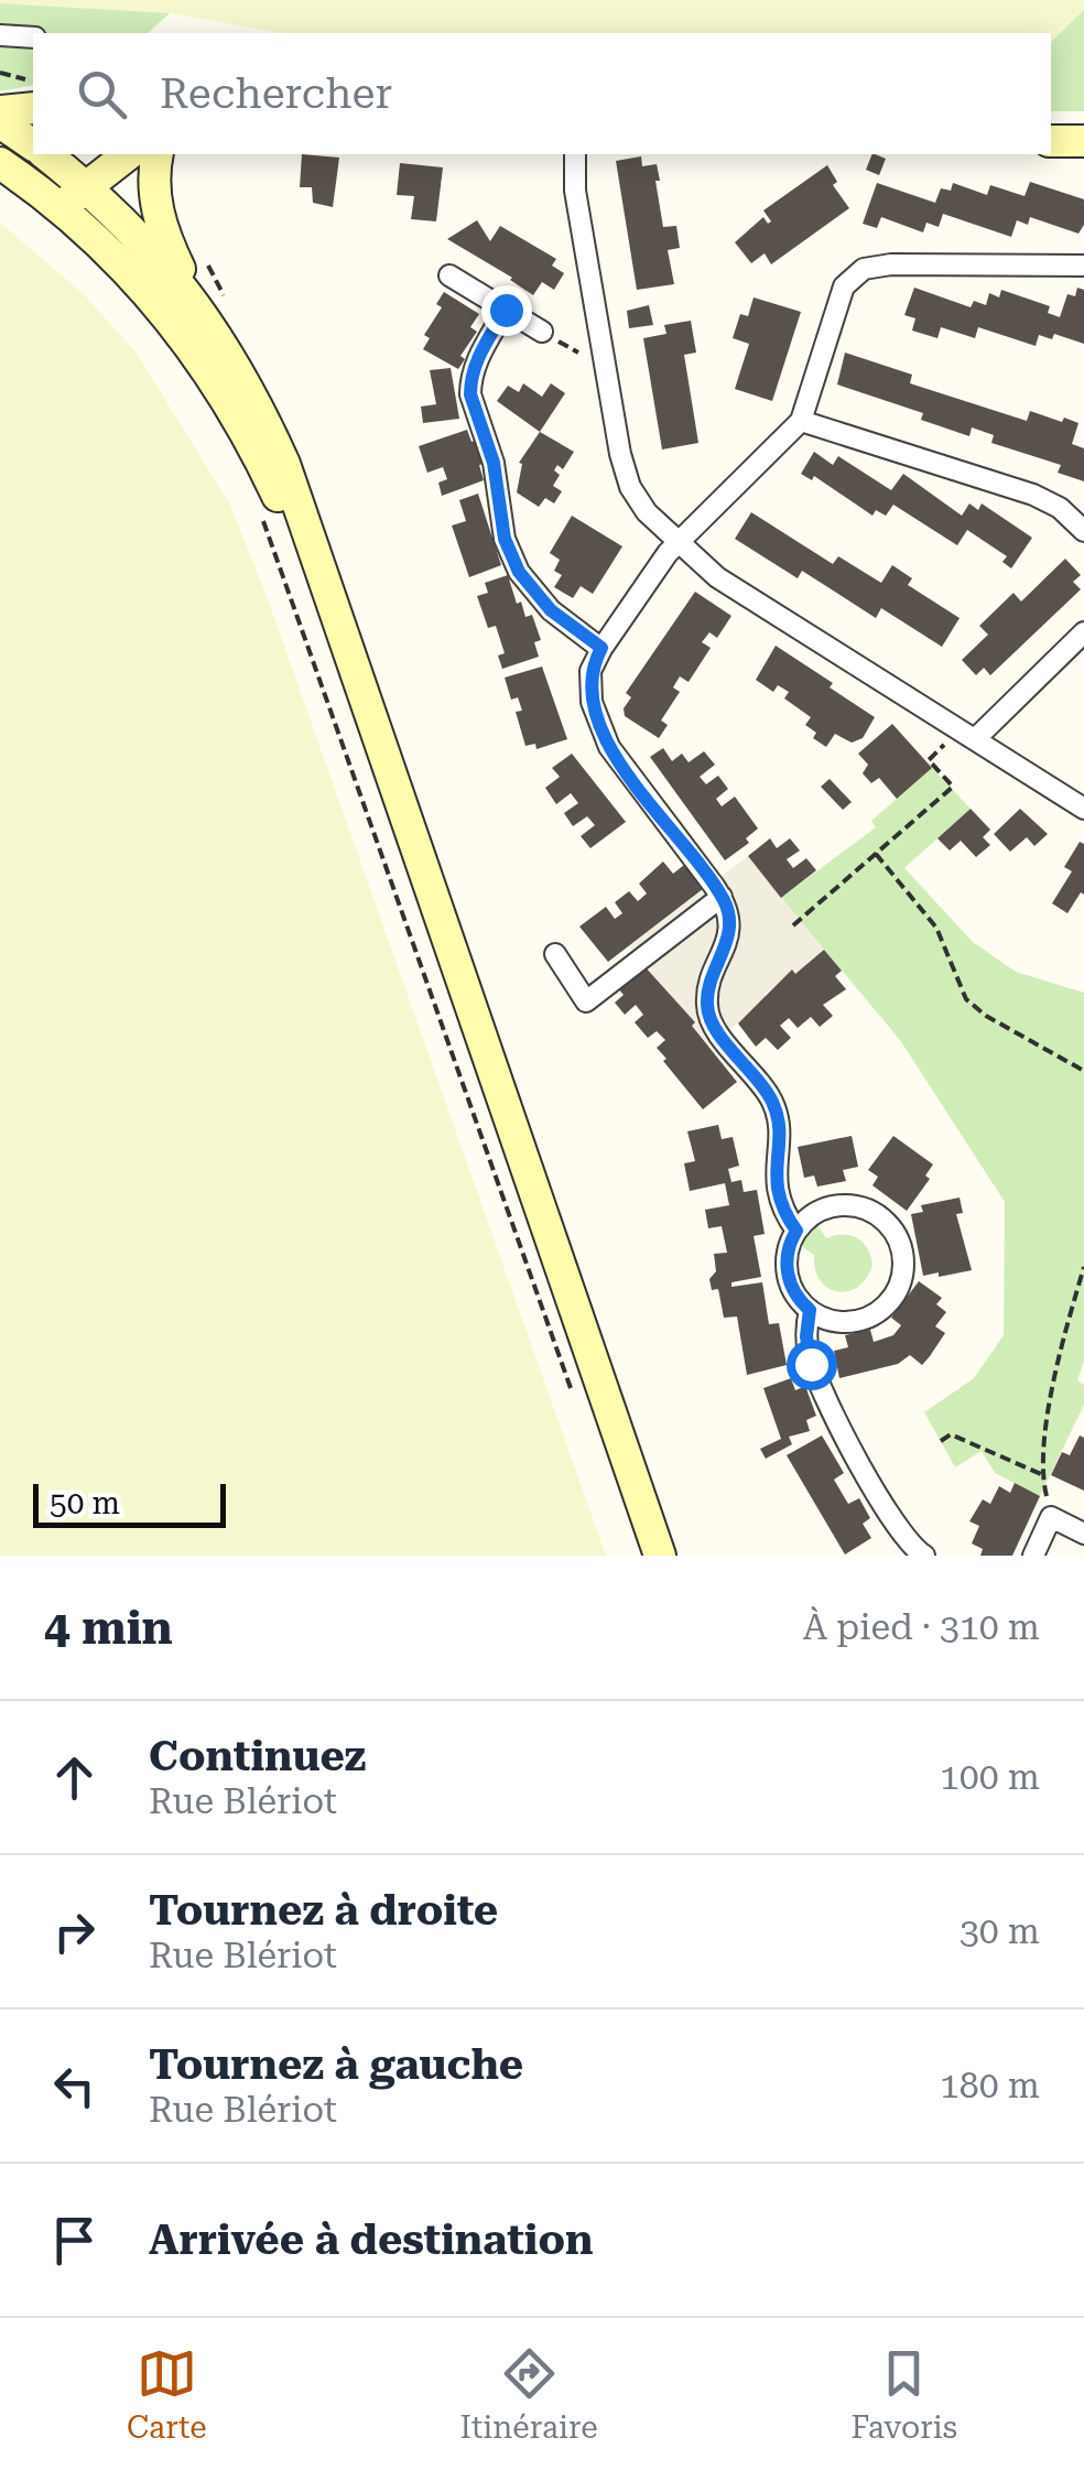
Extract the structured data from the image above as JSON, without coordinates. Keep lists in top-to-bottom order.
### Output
{
  "scale_bar": "50 m",
  "page": {
    "search": "Rechercher",
    "scale": "50 m",
    "heading": ["4 min", "À pied · 310 m"],
    "list": [
      ["Continuez", "Rue Blériot", "100 m"],
      ["Tournez à droite", "Rue Blériot", "30 m"],
      ["Tournez à gauche", "Rue Blériot", "180 m"],
      "Arrivée à destination"
    ],
    "nav": ["Carte", "Itinéraire", "Favoris"]
  }
}
